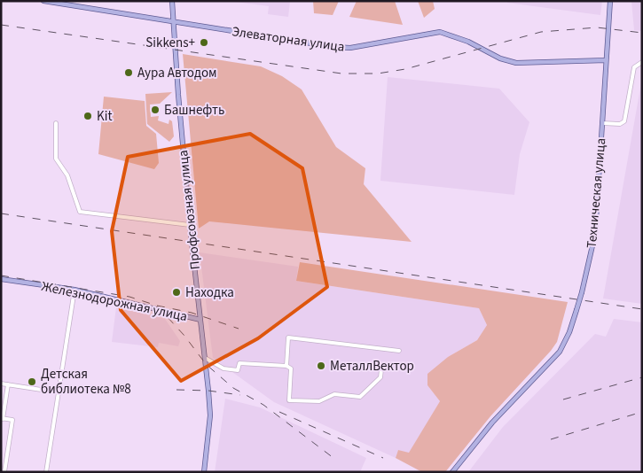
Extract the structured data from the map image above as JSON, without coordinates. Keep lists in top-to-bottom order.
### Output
{
  "streets": {
    "main road": [
      "Элеваторная улица",
      "Техническая улица",
      "Профсоюзная улица",
      "Железнодорожная улица"
    ]
  },
  "crossings": [
    ["Элеваторная улица", "Техническая улица"],
    ["Элеваторная улица", "Профсоюзная улица"],
    ["Профсоюзная улица", "Железнодорожная улица"]
  ],
  "places": [
    "Sikkens+",
    "Аура Автодом",
    "Башнефть",
    "Kit",
    "Находка",
    "МеталлВектор",
    "Детская библиотека №8"
  ]
}
